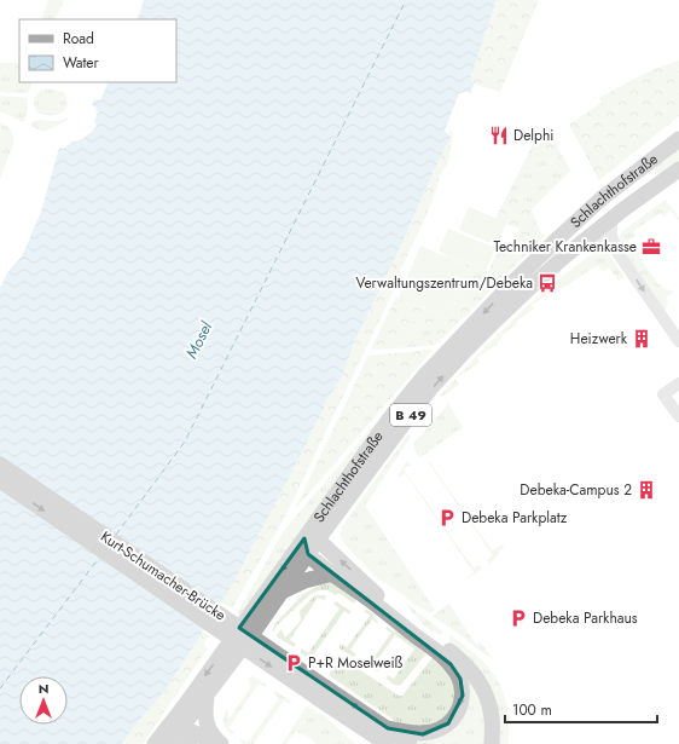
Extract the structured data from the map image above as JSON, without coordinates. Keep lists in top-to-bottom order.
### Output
{
  "streets": {
    "main road": ["Schlachthofstraße", "B 49", "Kurt-Schumacher-Brücke"]
  },
  "water": ["Mosel"],
  "places": {
    "restaurant": ["Delphi"],
    "office": ["Techniker Krankenkasse"],
    "bus stop": ["Verwaltungszentrum/Debeka"],
    "building": ["Heizwerk", "Debeka-Campus 2"],
    "parking": ["Debeka Parkplatz", "Debeka Parkhaus", "P+R Moselweiß"]
  },
  "legend": ["Road", "Water"],
  "scale_bar": "100 m",
  "north": "top"
}
